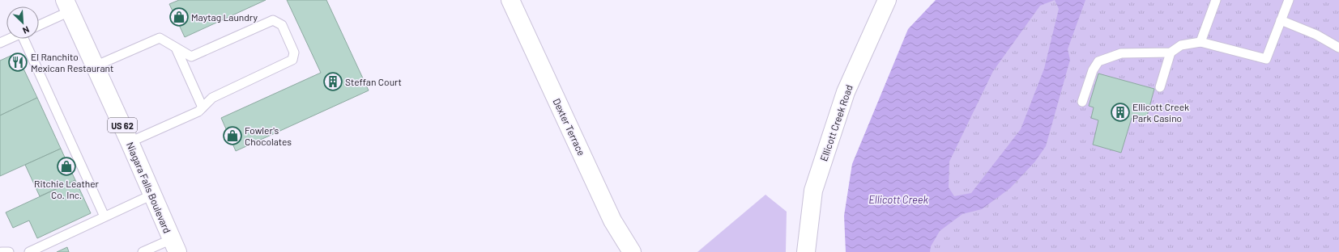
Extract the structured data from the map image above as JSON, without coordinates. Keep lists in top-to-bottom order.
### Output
{
  "streets": {
    "street": [
      "Ellicott Creek Road",
      "US 62",
      "Dexter Terrace",
      "Niagara Falls Boulevard"
    ]
  },
  "water": ["Ellicott Creek"],
  "places": {
    "shop": ["Maytag Laundry", "Fowler's Chocolates", "Ritchie Leather Co. Inc."],
    "restaurant": ["El Ranchito Mexican Restaurant"],
    "building": ["Steffan Court", "Ellicott Creek Park Casino"]
  },
  "north": "bottom right"
}
